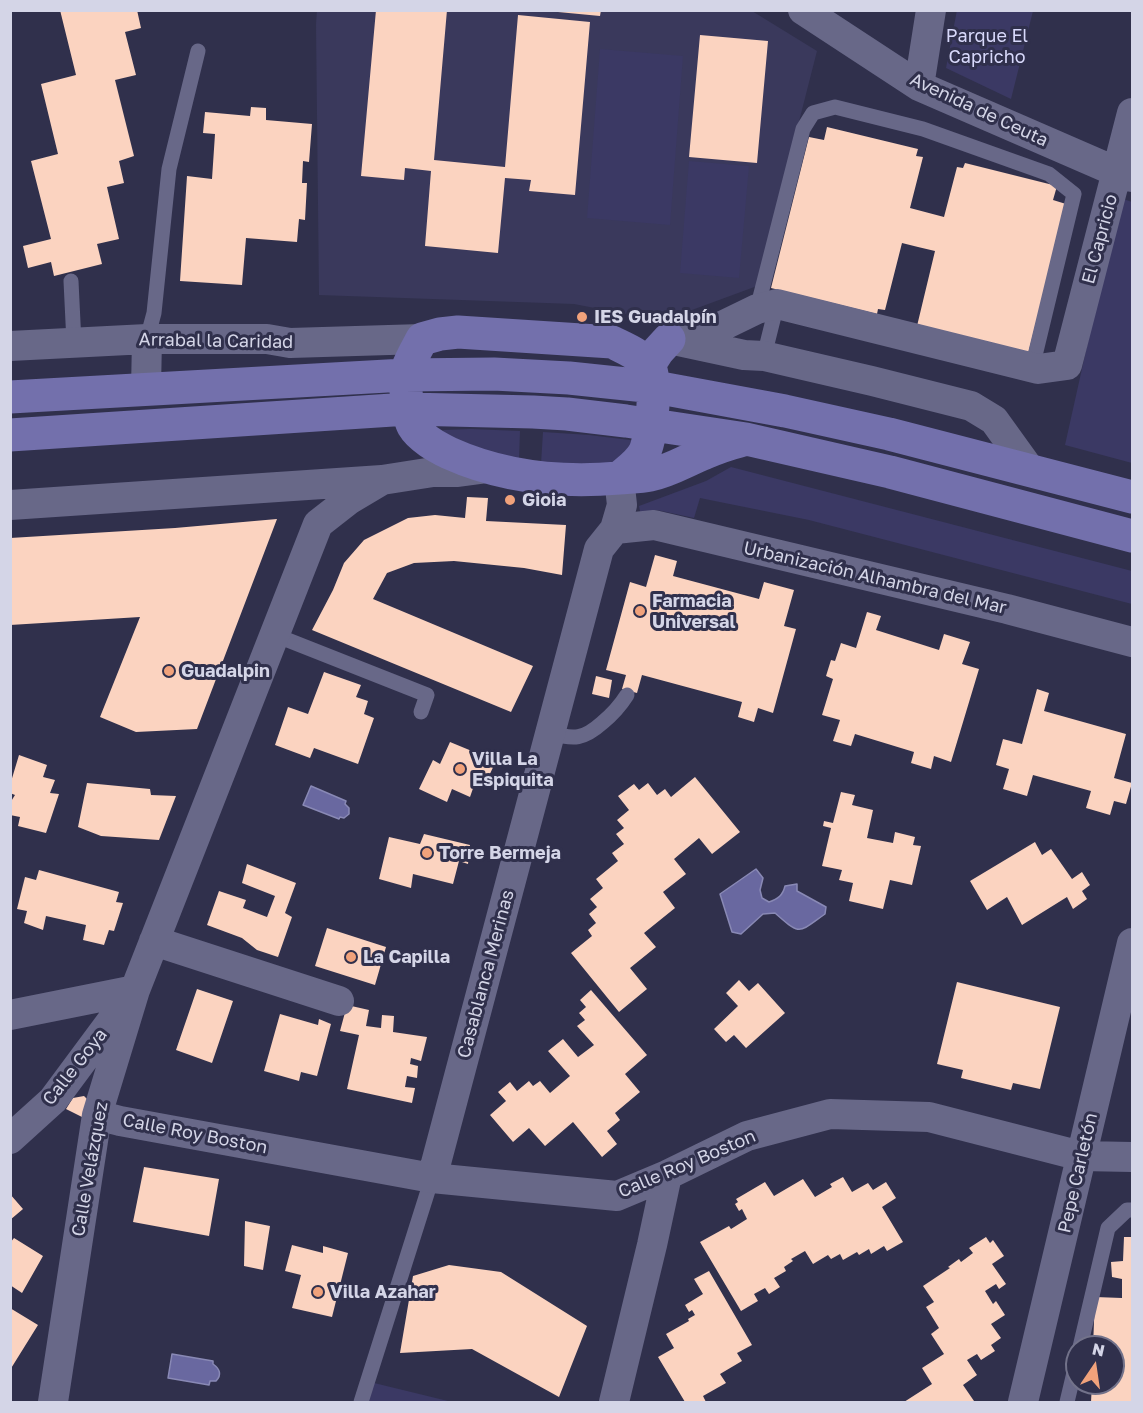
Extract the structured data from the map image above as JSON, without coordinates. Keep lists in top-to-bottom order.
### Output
{
  "streets": {
    "street": [
      "Avenida de Ceuta",
      "El Capricio",
      "Arrabal la Caridad",
      "Urbanización Alhambra del Mar",
      "Casablanca Merinas",
      "Calle Goya",
      "Calle Roy Boston",
      "Calle Velázquez",
      "Pepe Carletón"
    ]
  },
  "crossings": [
    ["Avenida de Ceuta", "El Capricio"],
    ["Urbanización Alhambra del Mar", "Casablanca Merinas"],
    ["Casablanca Merinas", "Calle Roy Boston"],
    ["Calle Goya", "Calle Velázquez"],
    ["Calle Roy Boston", "Calle Velázquez"],
    ["Calle Roy Boston", "Pepe Carletón"]
  ],
  "parks": ["Parque El Capricho"],
  "places": [
    "IES Guadalpín",
    "Gioia",
    "Farmacia Universal",
    "Guadalpin",
    "Villa La Espiquita",
    "Torre Bermeja",
    "La Capilla",
    "Villa Azahar"
  ],
  "north": "top"
}
